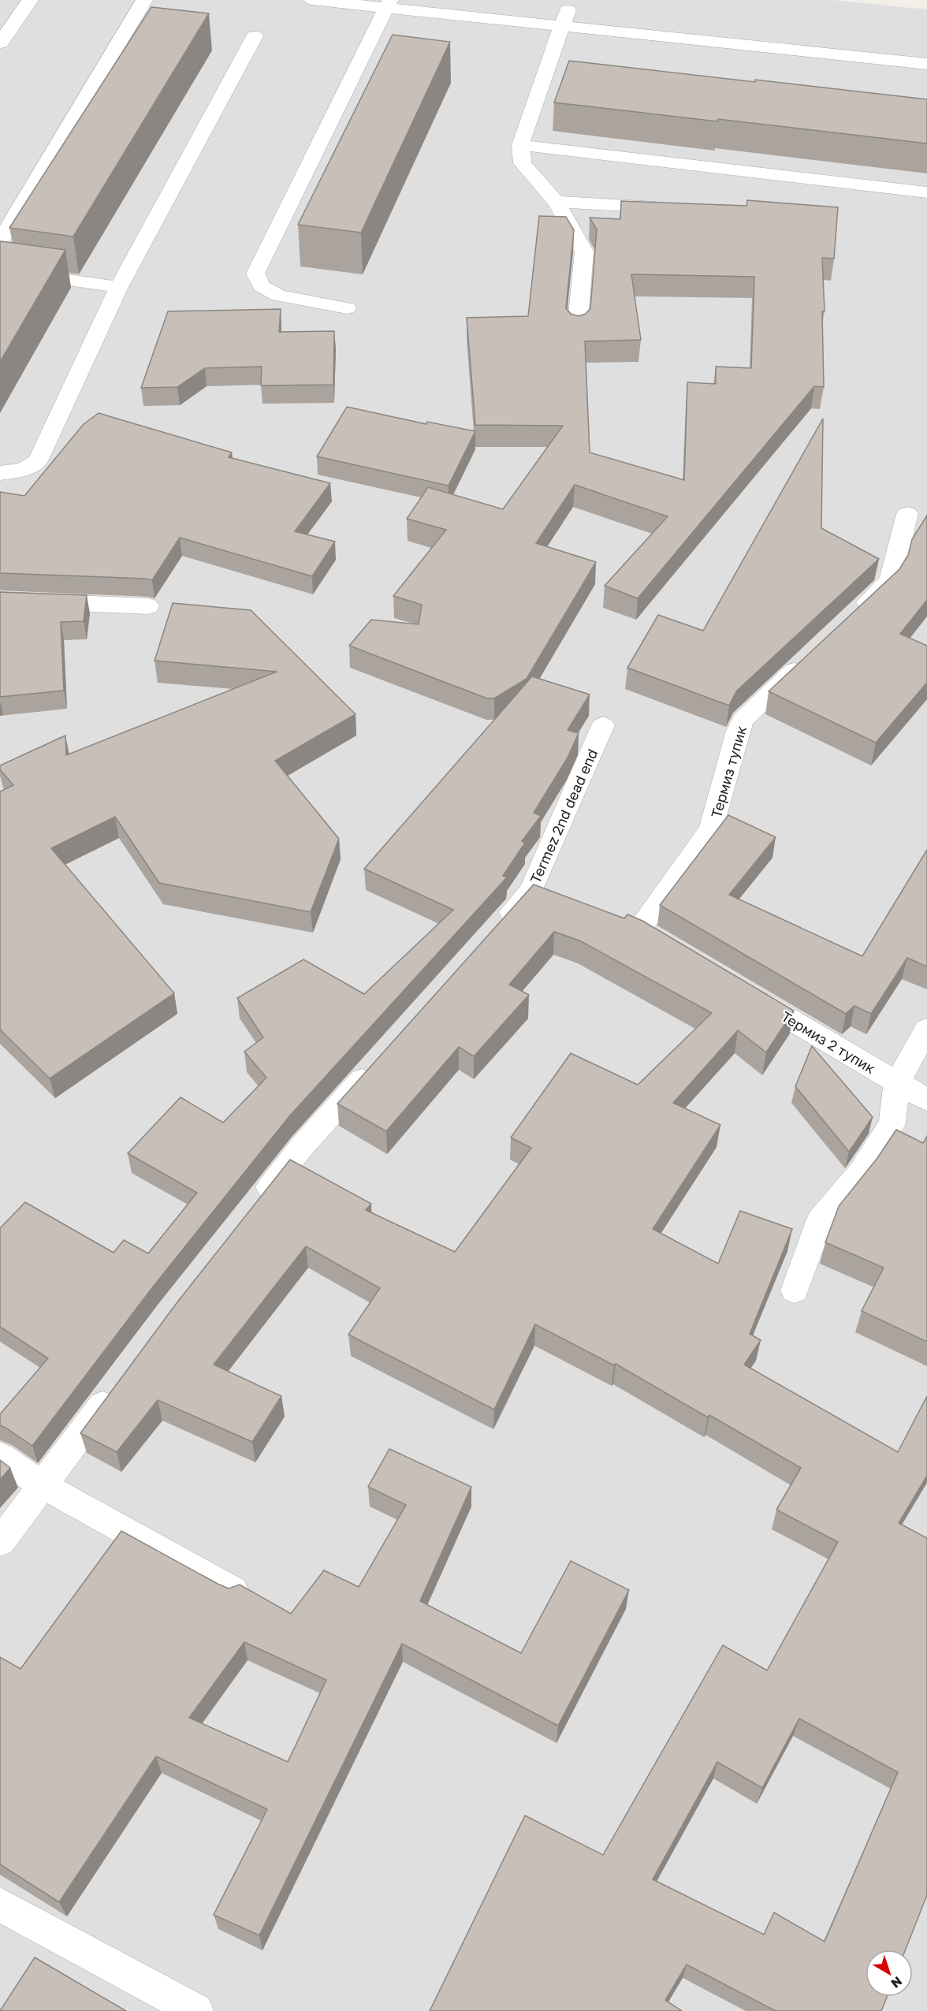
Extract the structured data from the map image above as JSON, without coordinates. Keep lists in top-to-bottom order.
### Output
{
  "streets": {
    "street": ["Термиз тупик", "Termez 2nd dead end", "Термиз 2 тупик"]
  },
  "north": "bottom right"
}
